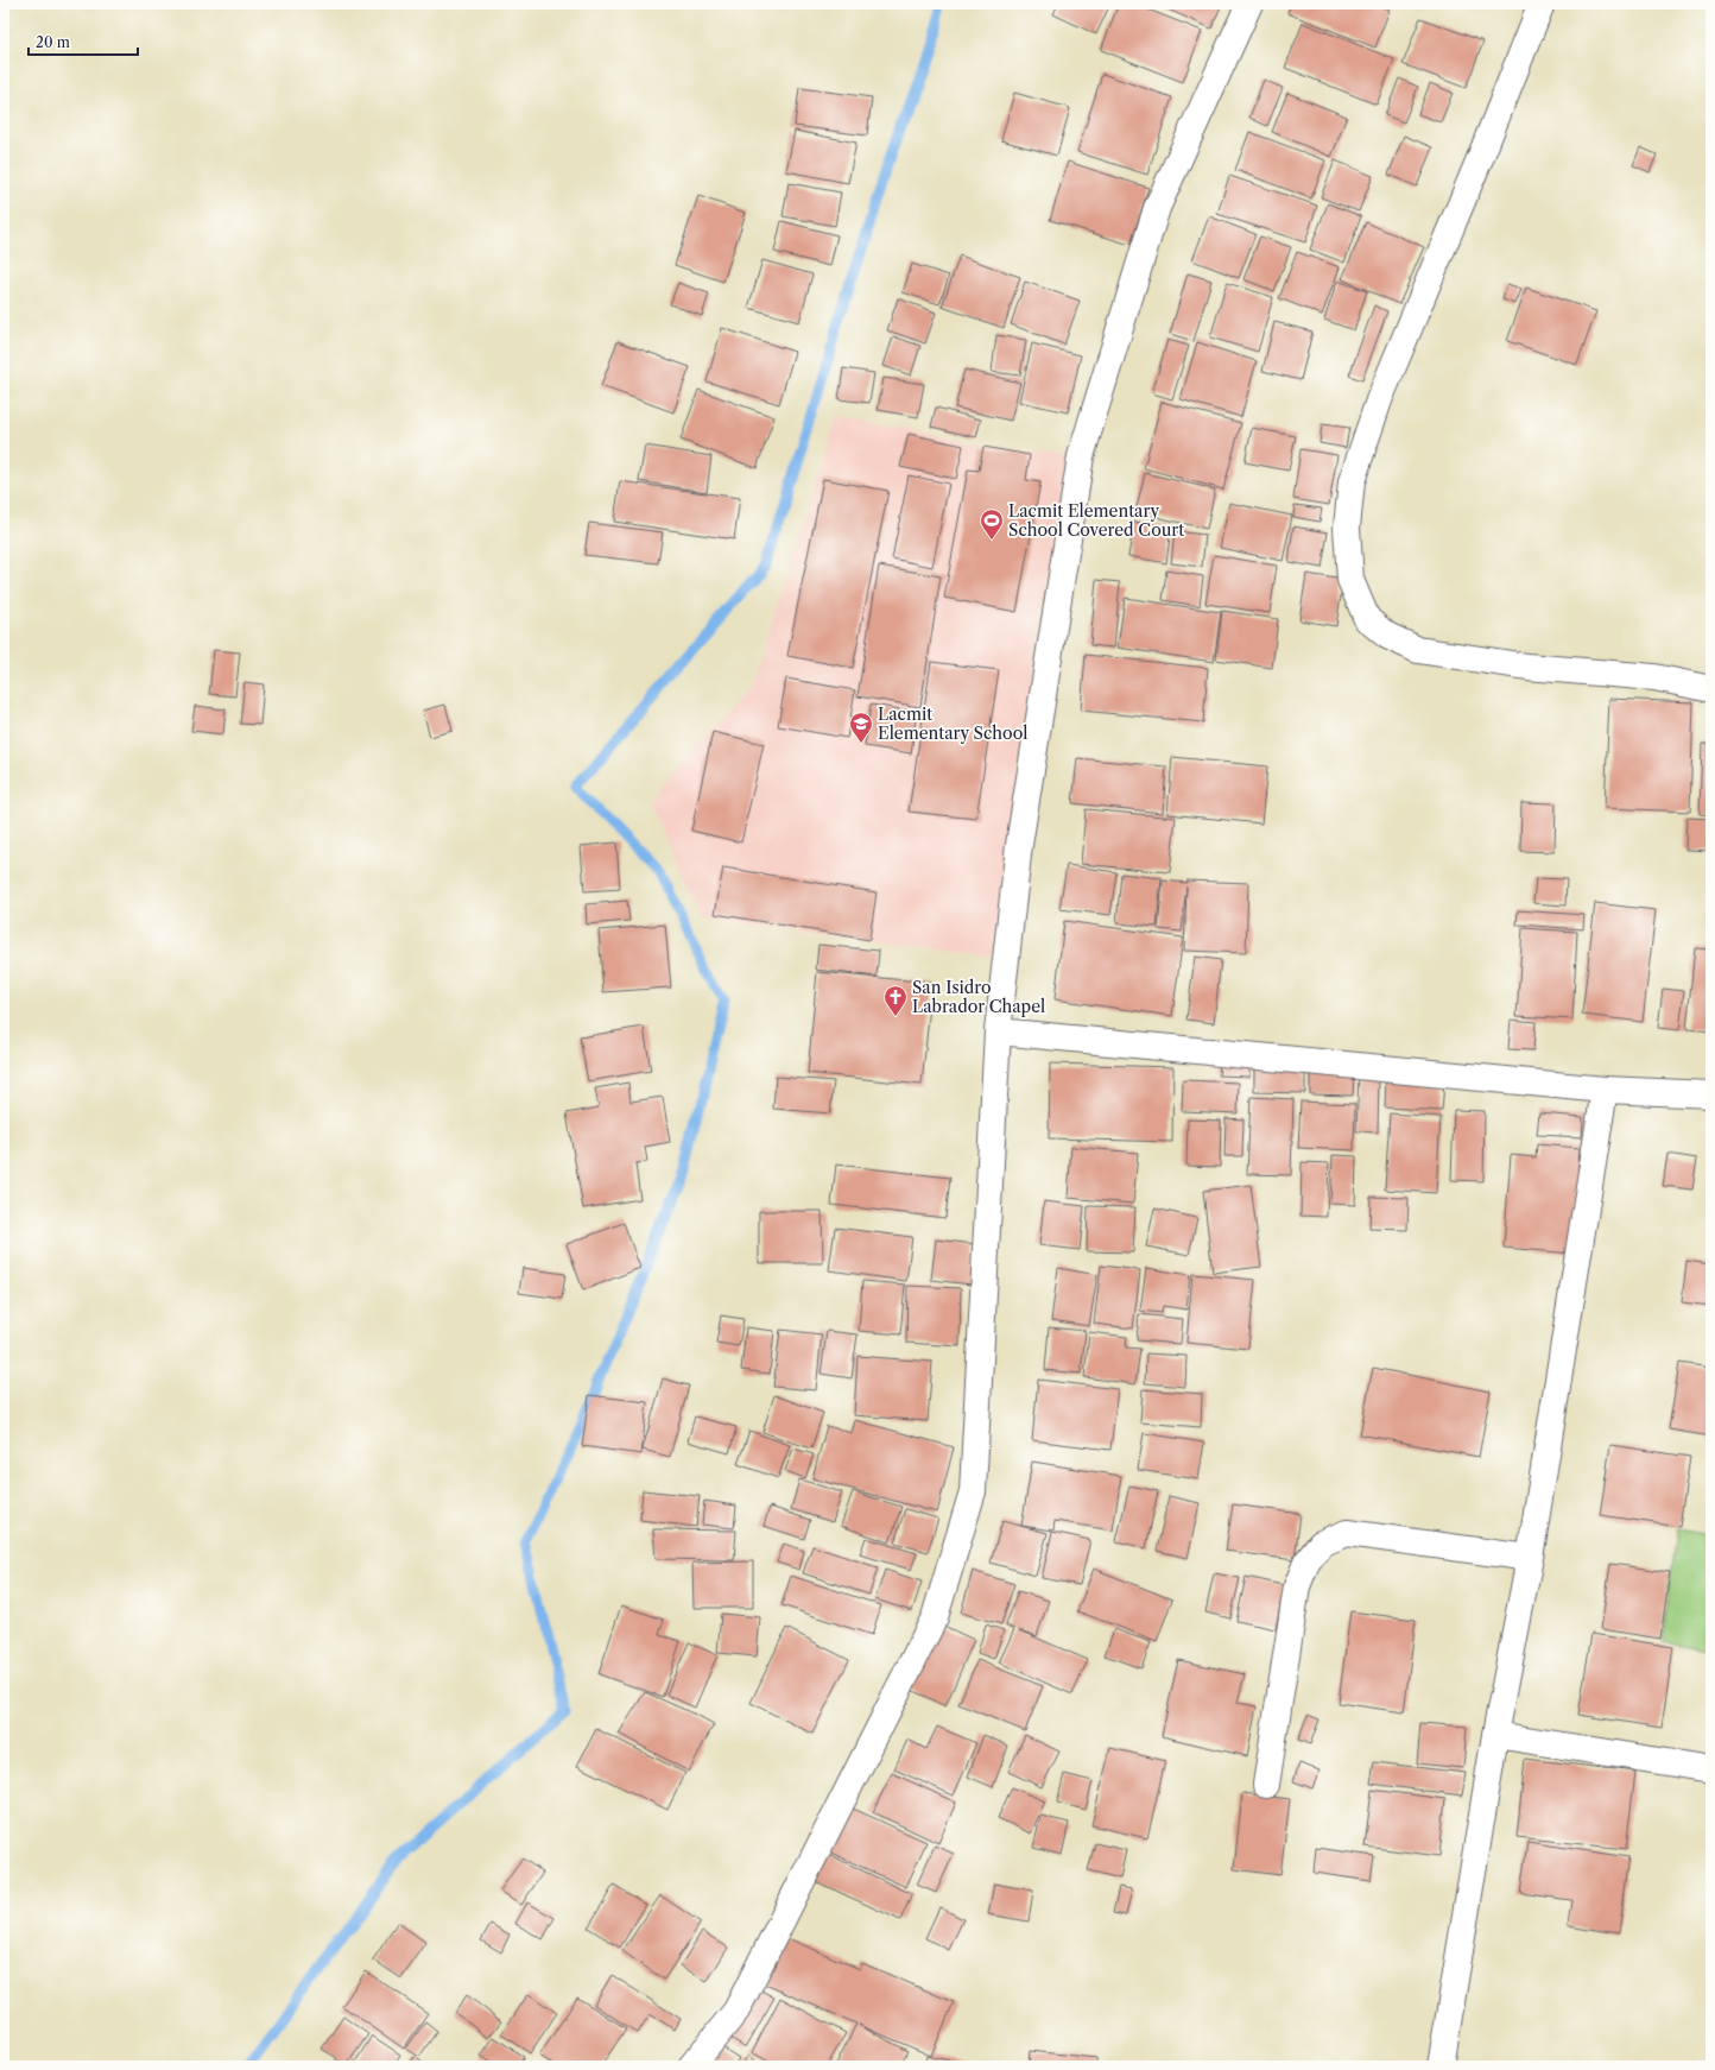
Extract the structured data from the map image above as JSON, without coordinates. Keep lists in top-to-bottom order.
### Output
{
  "places": {
    "sports": ["Lacmit Elementary School Covered Court"],
    "school or university": ["Lacmit Elementary School"],
    "church": ["San Isidro Labrador Chapel"]
  },
  "scale_bar": "20 m"
}
